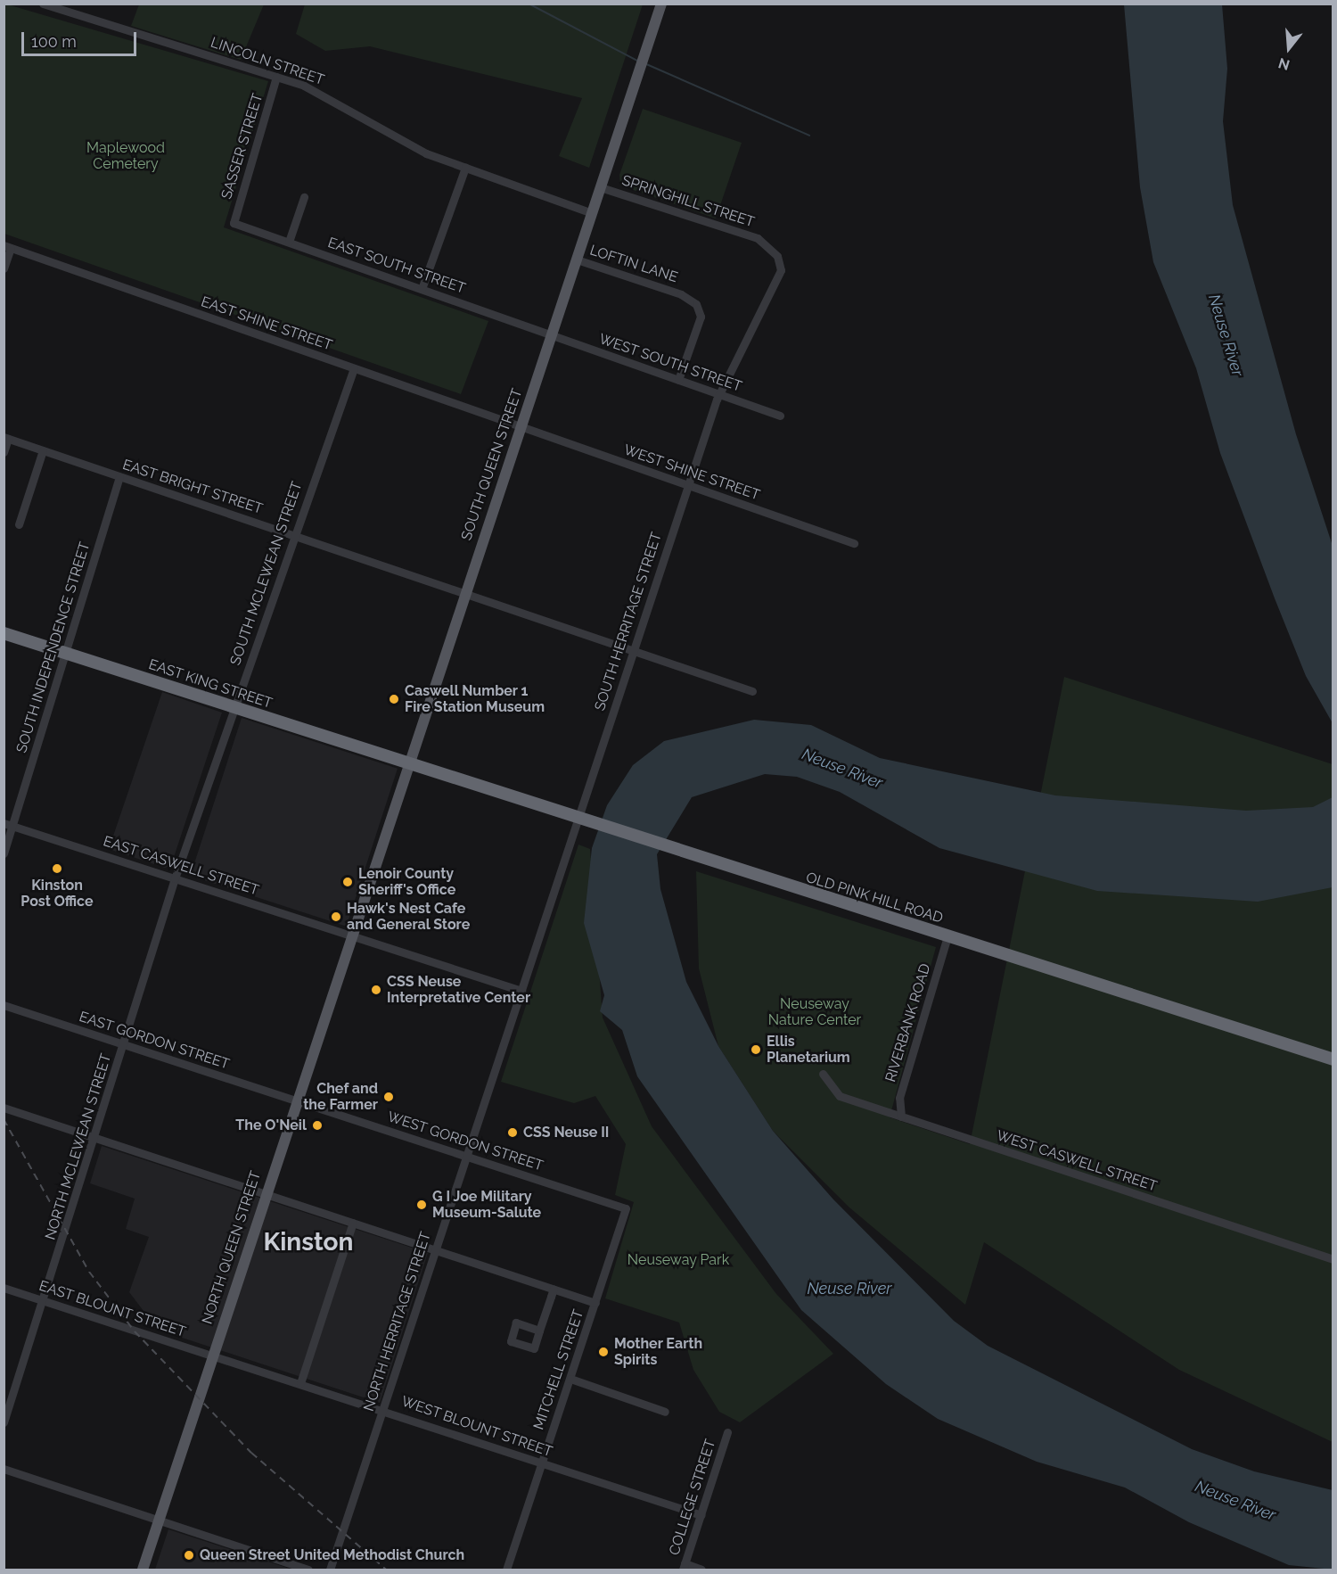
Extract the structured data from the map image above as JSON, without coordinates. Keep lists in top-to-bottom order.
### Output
{
  "streets": {
    "highway": ["EAST KING STREET", "OLD PINK HILL ROAD"],
    "main road": ["SOUTH QUEEN STREET", "NORTH QUEEN STREET"],
    "street": [
      "LINCOLN STREET",
      "SASSER STREET",
      "SPRINGHILL STREET",
      "LOFTIN LANE",
      "EAST SOUTH STREET",
      "EAST SHINE STREET",
      "WEST SOUTH STREET",
      "WEST SHINE STREET",
      "EAST BRIGHT STREET",
      "SOUTH MCLEWEAN STREET",
      "SOUTH HERRITAGE STREET",
      "SOUTH INDEPENDENCE STREET",
      "EAST CASWELL STREET",
      "RIVERBANK ROAD",
      "EAST GORDON STREET",
      "WEST GORDON STREET",
      "NORTH MCLEWEAN STREET",
      "WEST CASWELL STREET",
      "EAST BLOUNT STREET",
      "NORTH HERRITAGE STREET",
      "MITCHELL STREET",
      "WEST BLOUNT STREET",
      "COLLEGE STREET"
    ]
  },
  "crossings": [
    ["LINCOLN STREET", "SASSER STREET"],
    ["LINCOLN STREET", "SOUTH QUEEN STREET"],
    ["SASSER STREET", "EAST SOUTH STREET"],
    ["SPRINGHILL STREET", "SOUTH QUEEN STREET"],
    ["SPRINGHILL STREET", "SOUTH HERRITAGE STREET"],
    ["LOFTIN LANE", "WEST SOUTH STREET"],
    ["LOFTIN LANE", "SOUTH QUEEN STREET"],
    ["EAST SOUTH STREET", "WEST SOUTH STREET"],
    ["EAST SOUTH STREET", "SOUTH QUEEN STREET"],
    ["EAST SHINE STREET", "SOUTH QUEEN STREET"],
    ["EAST SHINE STREET", "WEST SHINE STREET"],
    ["EAST SHINE STREET", "SOUTH MCLEWEAN STREET"],
    ["WEST SOUTH STREET", "SOUTH QUEEN STREET"],
    ["WEST SOUTH STREET", "SOUTH HERRITAGE STREET"],
    ["SOUTH QUEEN STREET", "WEST SHINE STREET"],
    ["SOUTH QUEEN STREET", "EAST BRIGHT STREET"],
    ["SOUTH QUEEN STREET", "EAST KING STREET"],
    ["SOUTH QUEEN STREET", "EAST CASWELL STREET"],
    ["SOUTH QUEEN STREET", "OLD PINK HILL ROAD"],
    ["SOUTH QUEEN STREET", "NORTH QUEEN STREET"],
    ["WEST SHINE STREET", "SOUTH HERRITAGE STREET"],
    ["EAST BRIGHT STREET", "SOUTH MCLEWEAN STREET"],
    ["EAST BRIGHT STREET", "SOUTH HERRITAGE STREET"],
    ["EAST BRIGHT STREET", "SOUTH INDEPENDENCE STREET"],
    ["SOUTH MCLEWEAN STREET", "EAST KING STREET"],
    ["SOUTH MCLEWEAN STREET", "EAST CASWELL STREET"],
    ["SOUTH MCLEWEAN STREET", "NORTH MCLEWEAN STREET"],
    ["SOUTH HERRITAGE STREET", "OLD PINK HILL ROAD"],
    ["SOUTH HERRITAGE STREET", "NORTH HERRITAGE STREET"],
    ["SOUTH INDEPENDENCE STREET", "EAST KING STREET"],
    ["SOUTH INDEPENDENCE STREET", "EAST CASWELL STREET"],
    ["EAST KING STREET", "OLD PINK HILL ROAD"],
    ["EAST CASWELL STREET", "NORTH MCLEWEAN STREET"],
    ["EAST CASWELL STREET", "NORTH QUEEN STREET"],
    ["OLD PINK HILL ROAD", "RIVERBANK ROAD"],
    ["RIVERBANK ROAD", "WEST CASWELL STREET"],
    ["EAST GORDON STREET", "WEST GORDON STREET"],
    ["EAST GORDON STREET", "NORTH MCLEWEAN STREET"],
    ["EAST GORDON STREET", "NORTH QUEEN STREET"],
    ["WEST GORDON STREET", "NORTH QUEEN STREET"],
    ["WEST GORDON STREET", "NORTH HERRITAGE STREET"],
    ["WEST GORDON STREET", "MITCHELL STREET"],
    ["NORTH MCLEWEAN STREET", "EAST BLOUNT STREET"],
    ["NORTH QUEEN STREET", "EAST BLOUNT STREET"],
    ["NORTH QUEEN STREET", "WEST BLOUNT STREET"],
    ["EAST BLOUNT STREET", "WEST BLOUNT STREET"],
    ["NORTH HERRITAGE STREET", "WEST BLOUNT STREET"],
    ["MITCHELL STREET", "WEST BLOUNT STREET"],
    ["WEST BLOUNT STREET", "COLLEGE STREET"]
  ],
  "districts": ["Kinston"],
  "water": ["Neuse River"],
  "parks": ["Maplewood Cemetery", "Neuseway Nature Center", "Neuseway Park"],
  "places": [
    "Caswell Number 1 Fire Station Museum",
    "Kinston Post Office",
    "Lenoir County Sheriff's Office",
    "Hawk's Nest Cafe and General Store",
    "CSS Neuse Interpretative Center",
    "Ellis Planetarium",
    "Chef and the Farmer",
    "The O'Neil",
    "CSS Neuse II",
    "G I Joe Military Museum-Salute",
    "Mother Earth Spirits",
    "Queen Street United Methodist Church"
  ],
  "scale_bar": "100 m",
  "north": "bottom"
}
